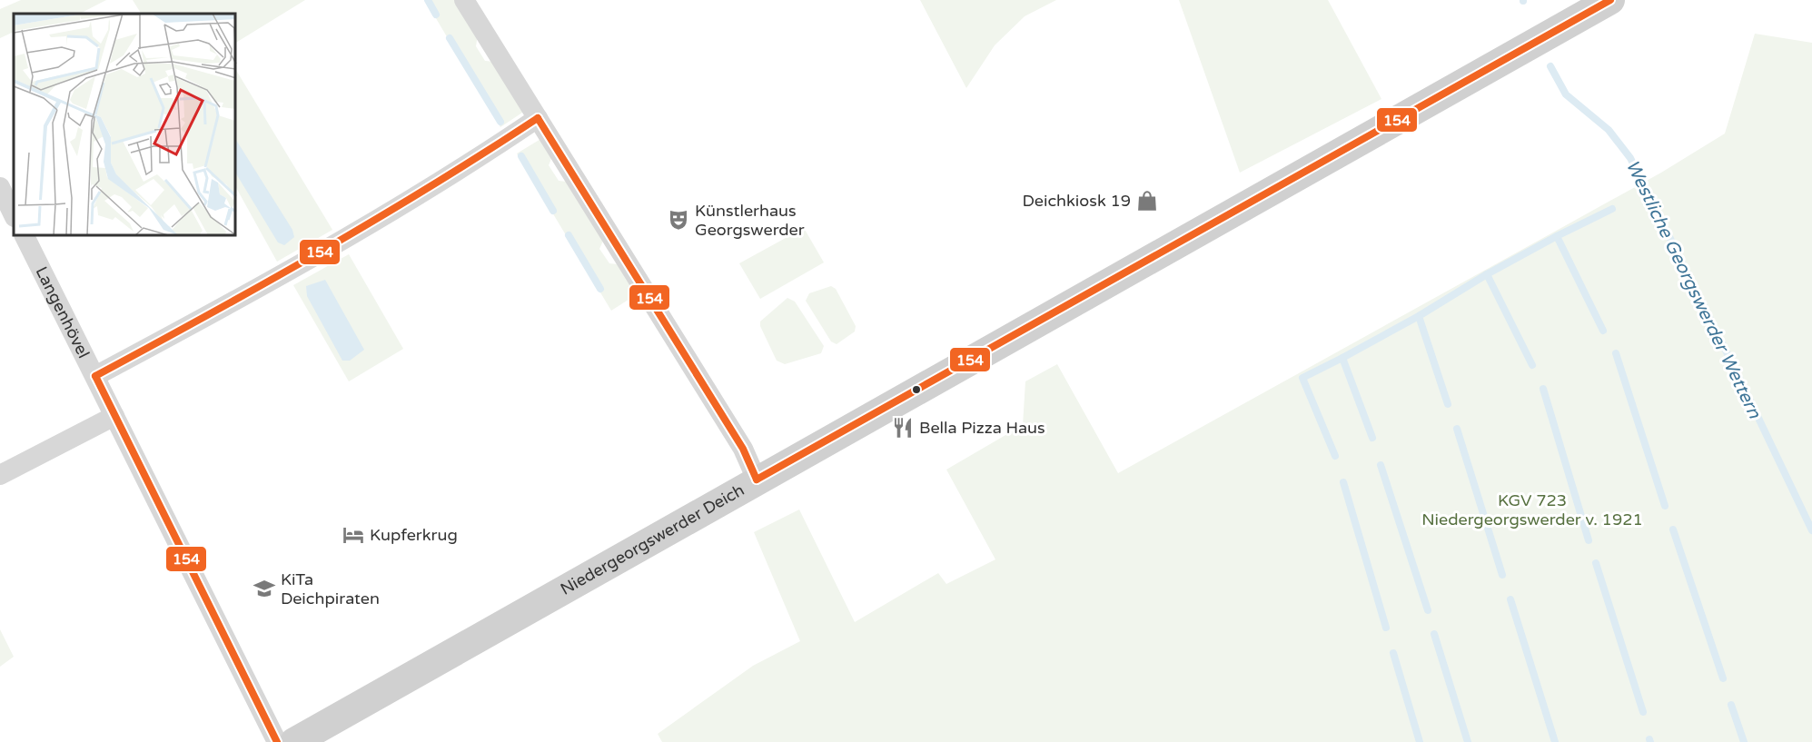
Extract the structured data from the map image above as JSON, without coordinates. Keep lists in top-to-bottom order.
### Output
{
  "streets": {
    "street": ["Langenhövel", "Niedergeorgswerder Deich"]
  },
  "water": ["Westliche Georgswerder Wettern"],
  "parks": ["KGV 723 Niedergeorgswerder v. 1921"],
  "places": {
    "shop": ["Deichkiosk 19"],
    "theatre": ["Künstlerhaus Georgswerder"],
    "restaurant": ["Bella Pizza Haus"],
    "hotel": ["Kupferkrug"],
    "school or university": ["KiTa Deichpiraten"]
  },
  "lines": ["transit line 154"]
}
